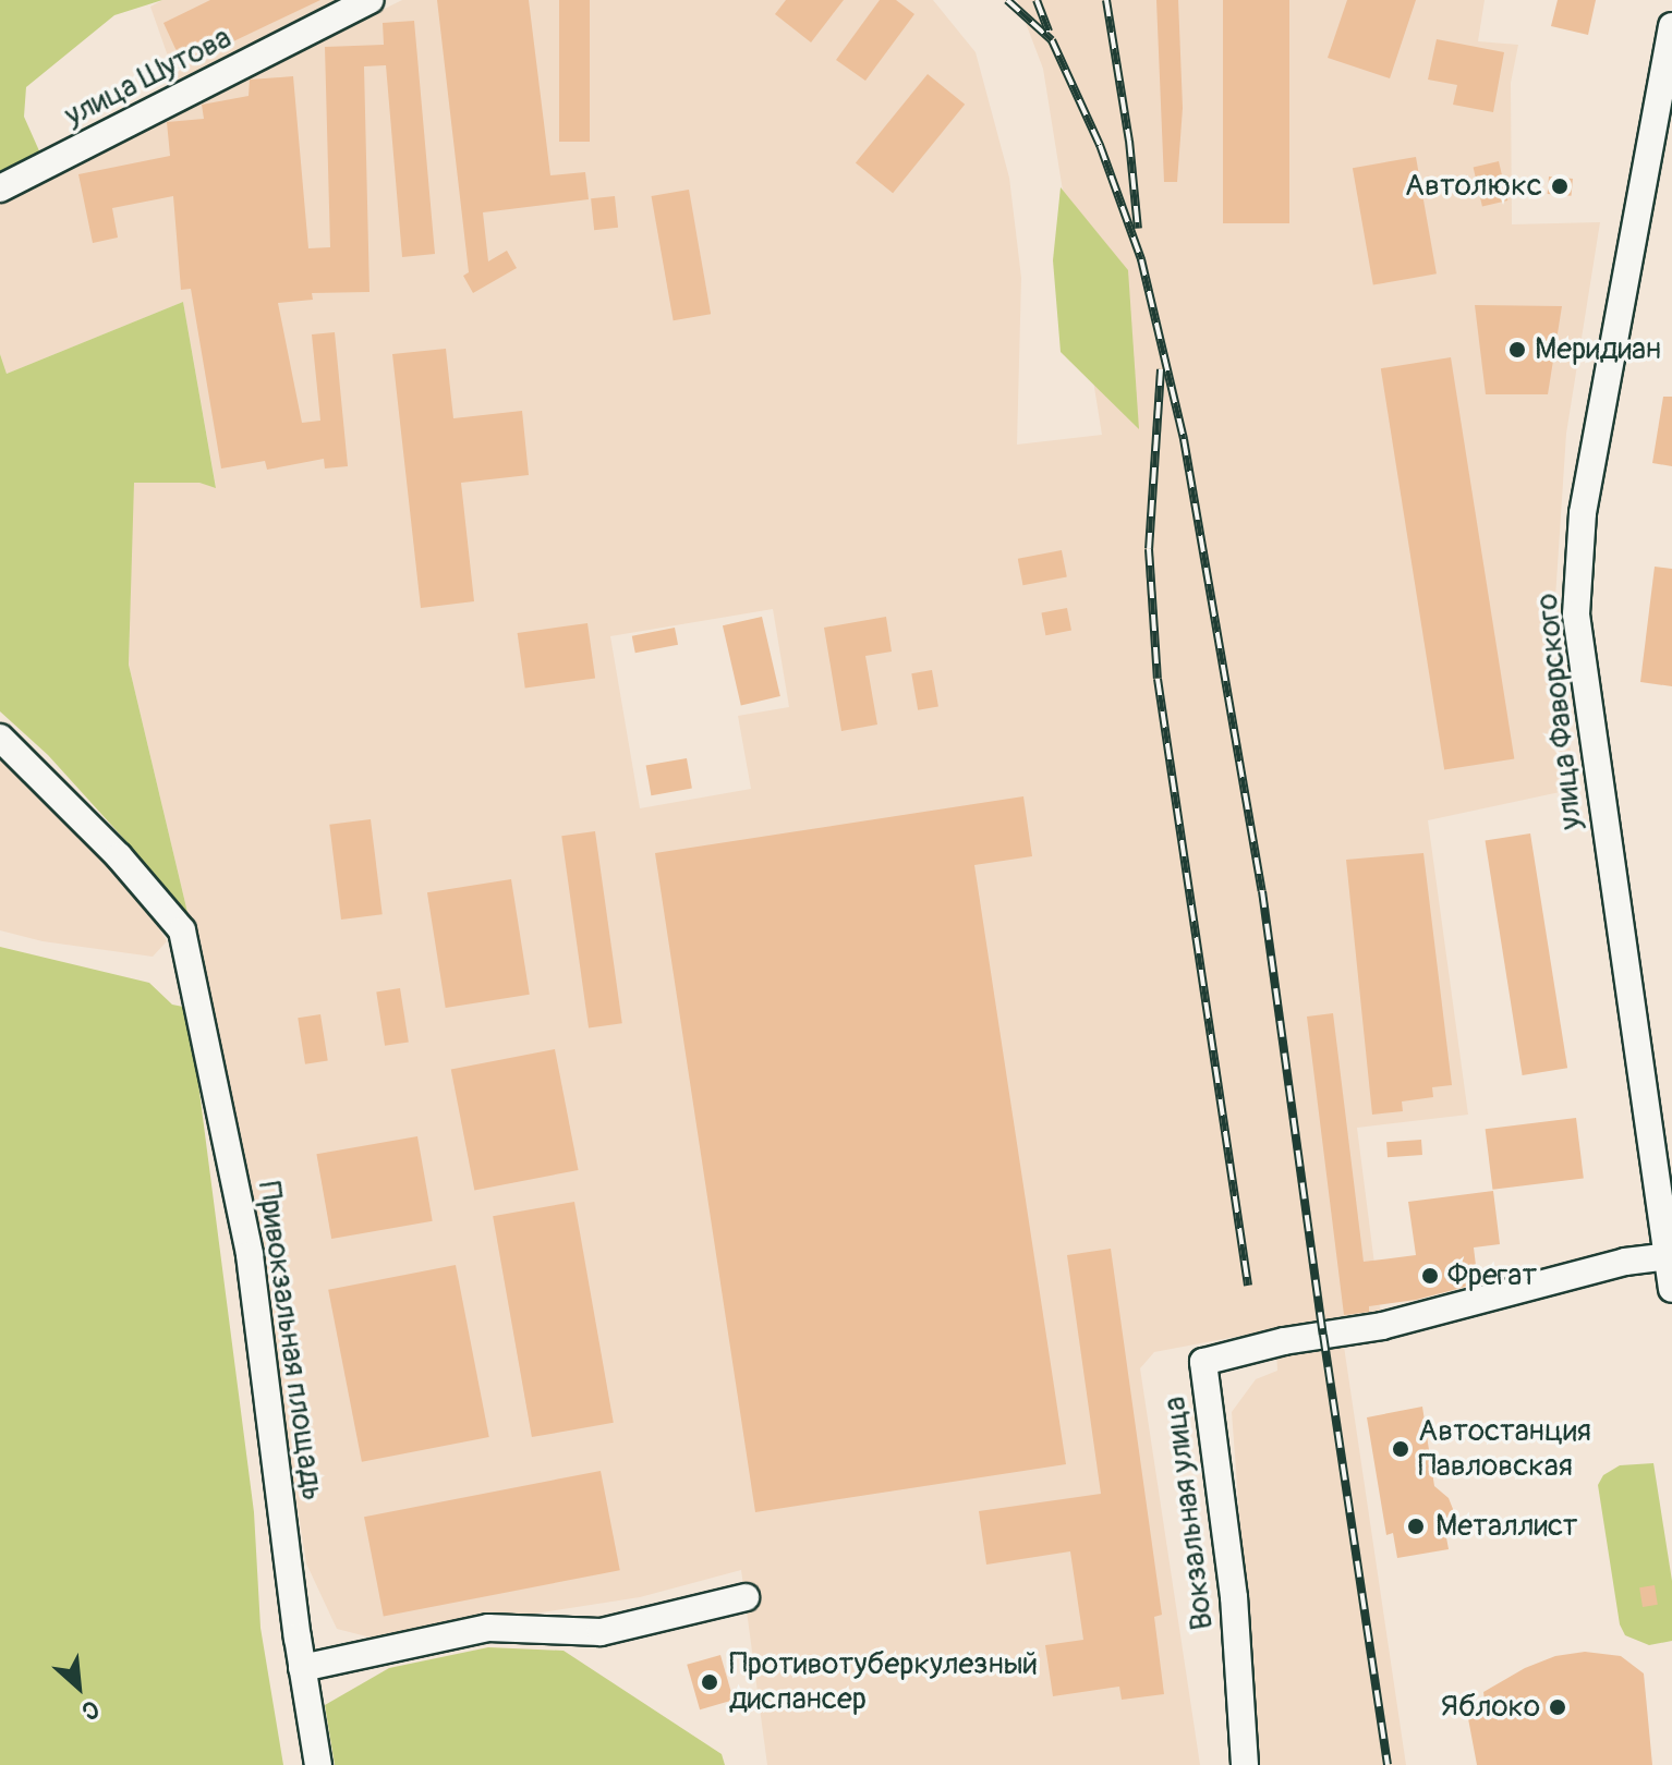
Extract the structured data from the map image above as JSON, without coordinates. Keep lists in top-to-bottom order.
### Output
{
  "streets": {
    "street": [
      "улица Шутова",
      "улица Фаворского",
      "Привокзальная площадь",
      "Вокзальная улица"
    ]
  },
  "crossings": [
    ["улица Фаворского", "Вокзальная улица"]
  ],
  "places": [
    "Автолюкс",
    "Меридиан",
    "Фрегат",
    "Автостанция Павловская",
    "Металлист",
    "Противотуберкулезный диспансер",
    "Яблоко"
  ],
  "north": "bottom right"
}
